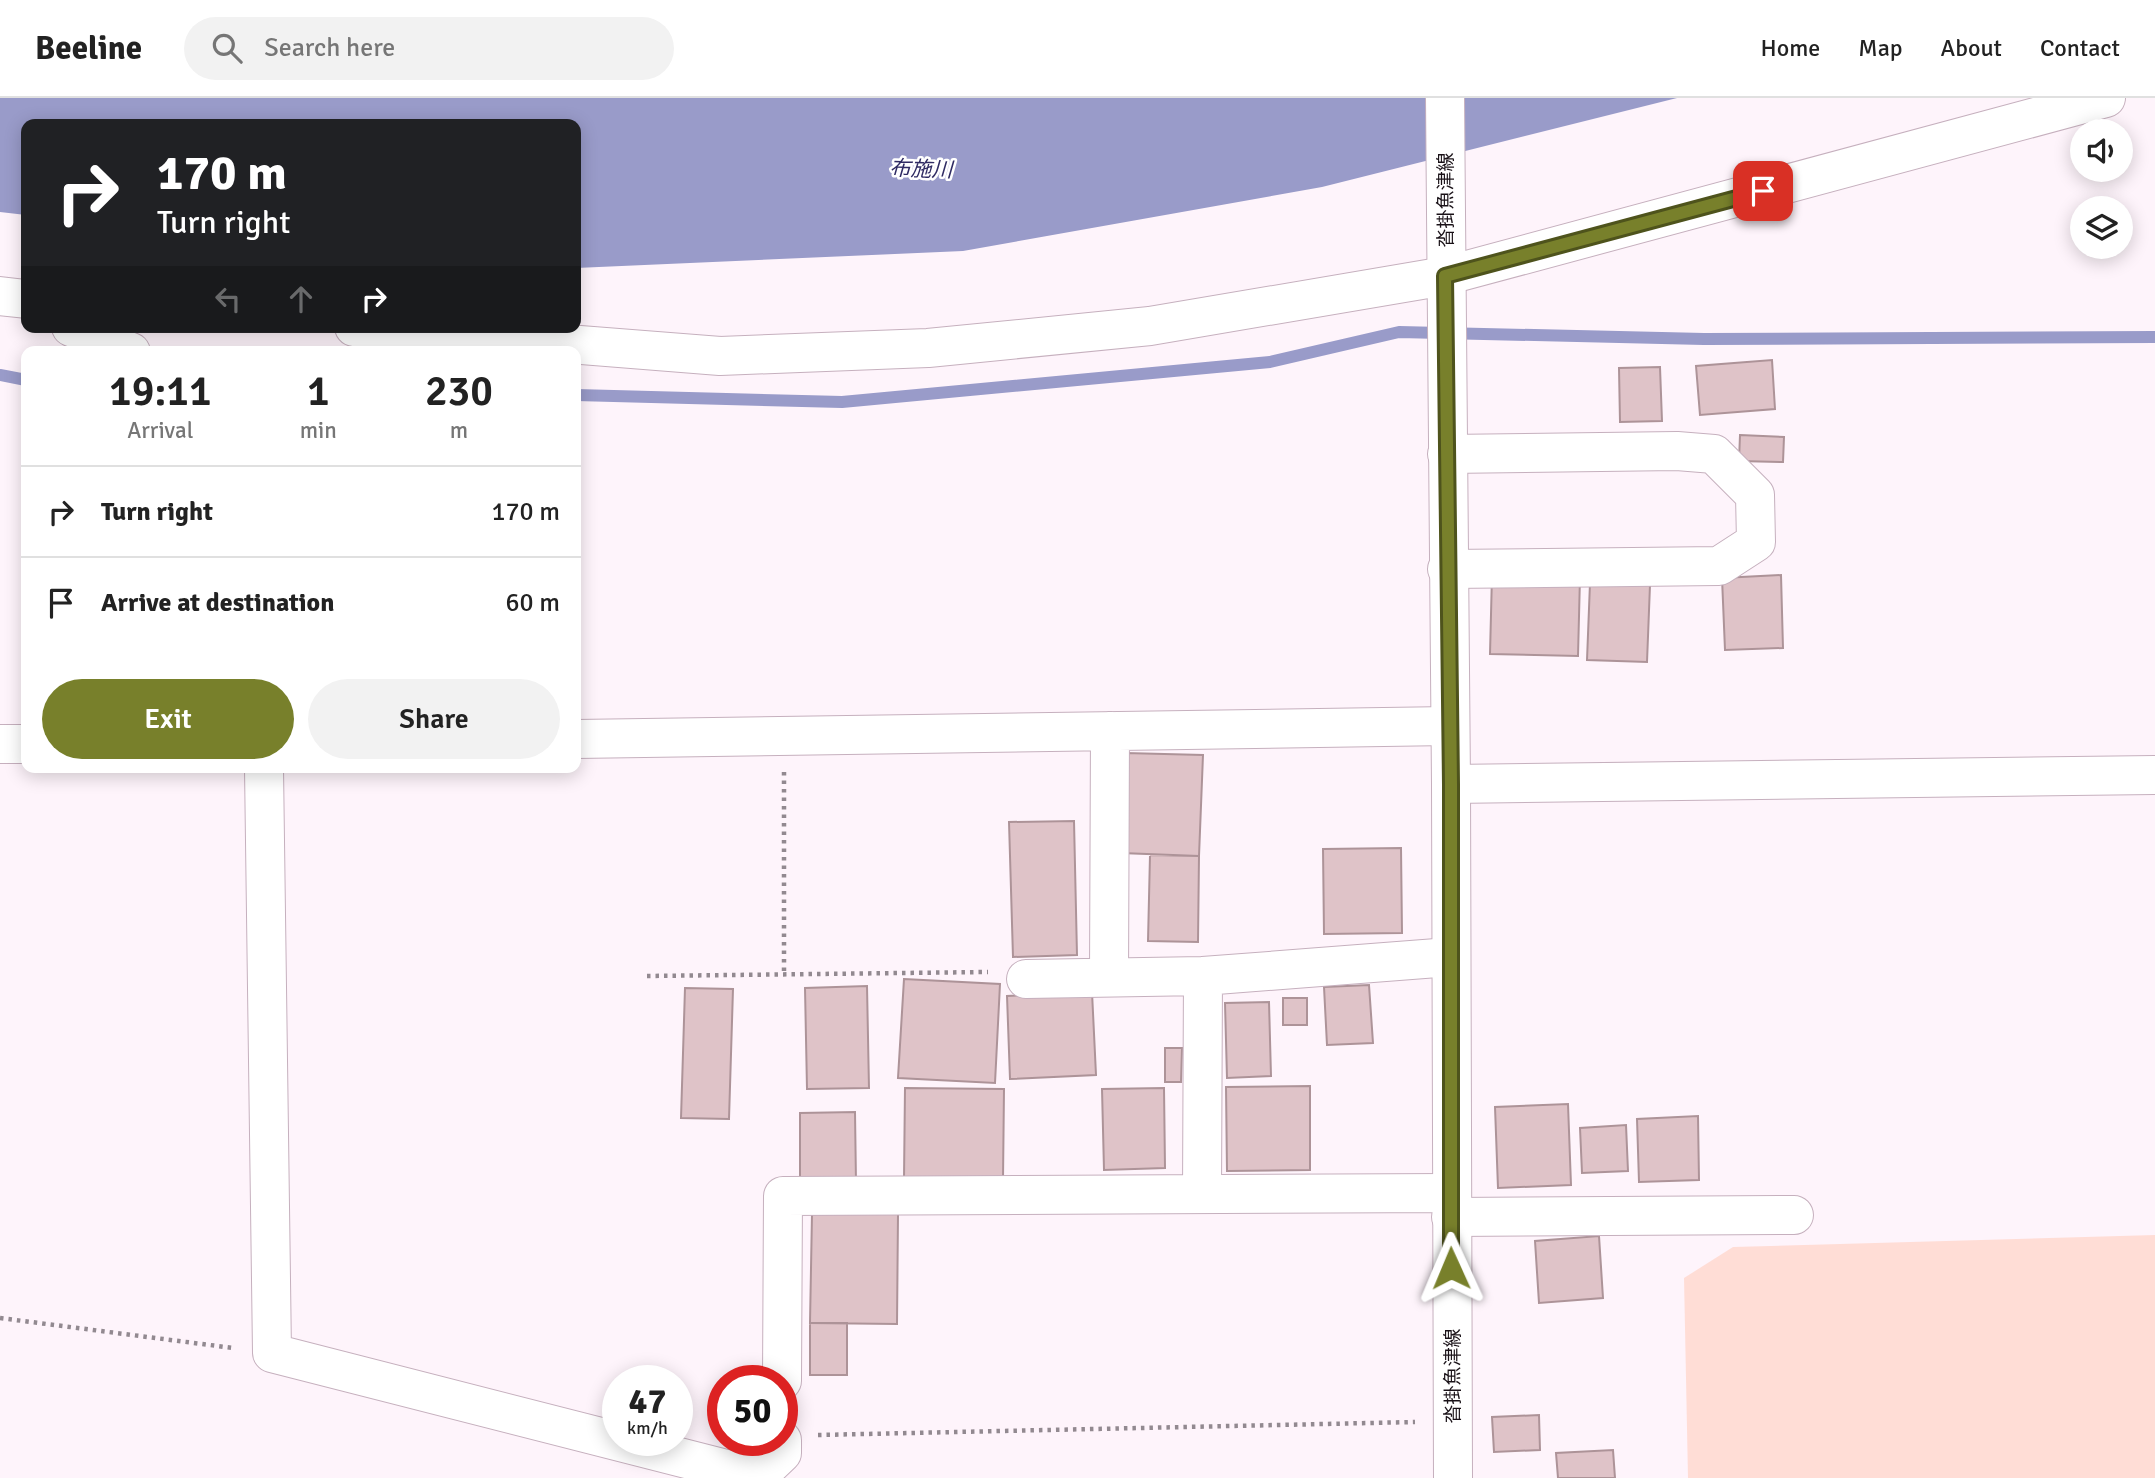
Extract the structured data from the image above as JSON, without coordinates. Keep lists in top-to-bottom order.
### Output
{
  "streets": {
    "street": ["沓掛魚津線"]
  },
  "water": ["布施川"],
  "page": {
    "header": "Beeline",
    "search": "Search here",
    "nav": [
      "Home",
      "Map",
      "About",
      "Contact"
    ],
    "turn": ["170 m", "Turn right"],
    "eta": [
      "19:11",
      "Arrival",
      "1",
      "min",
      "230",
      "m"
    ],
    "list": [
      {
        "name": "Turn right",
        "value": "170 m"
      },
      {
        "name": "Arrive at destination",
        "value": "60 m"
      }
    ],
    "buttons": ["Exit", "Share"],
    "speed": "47 km/h",
    "limit": "50"
  }
}
